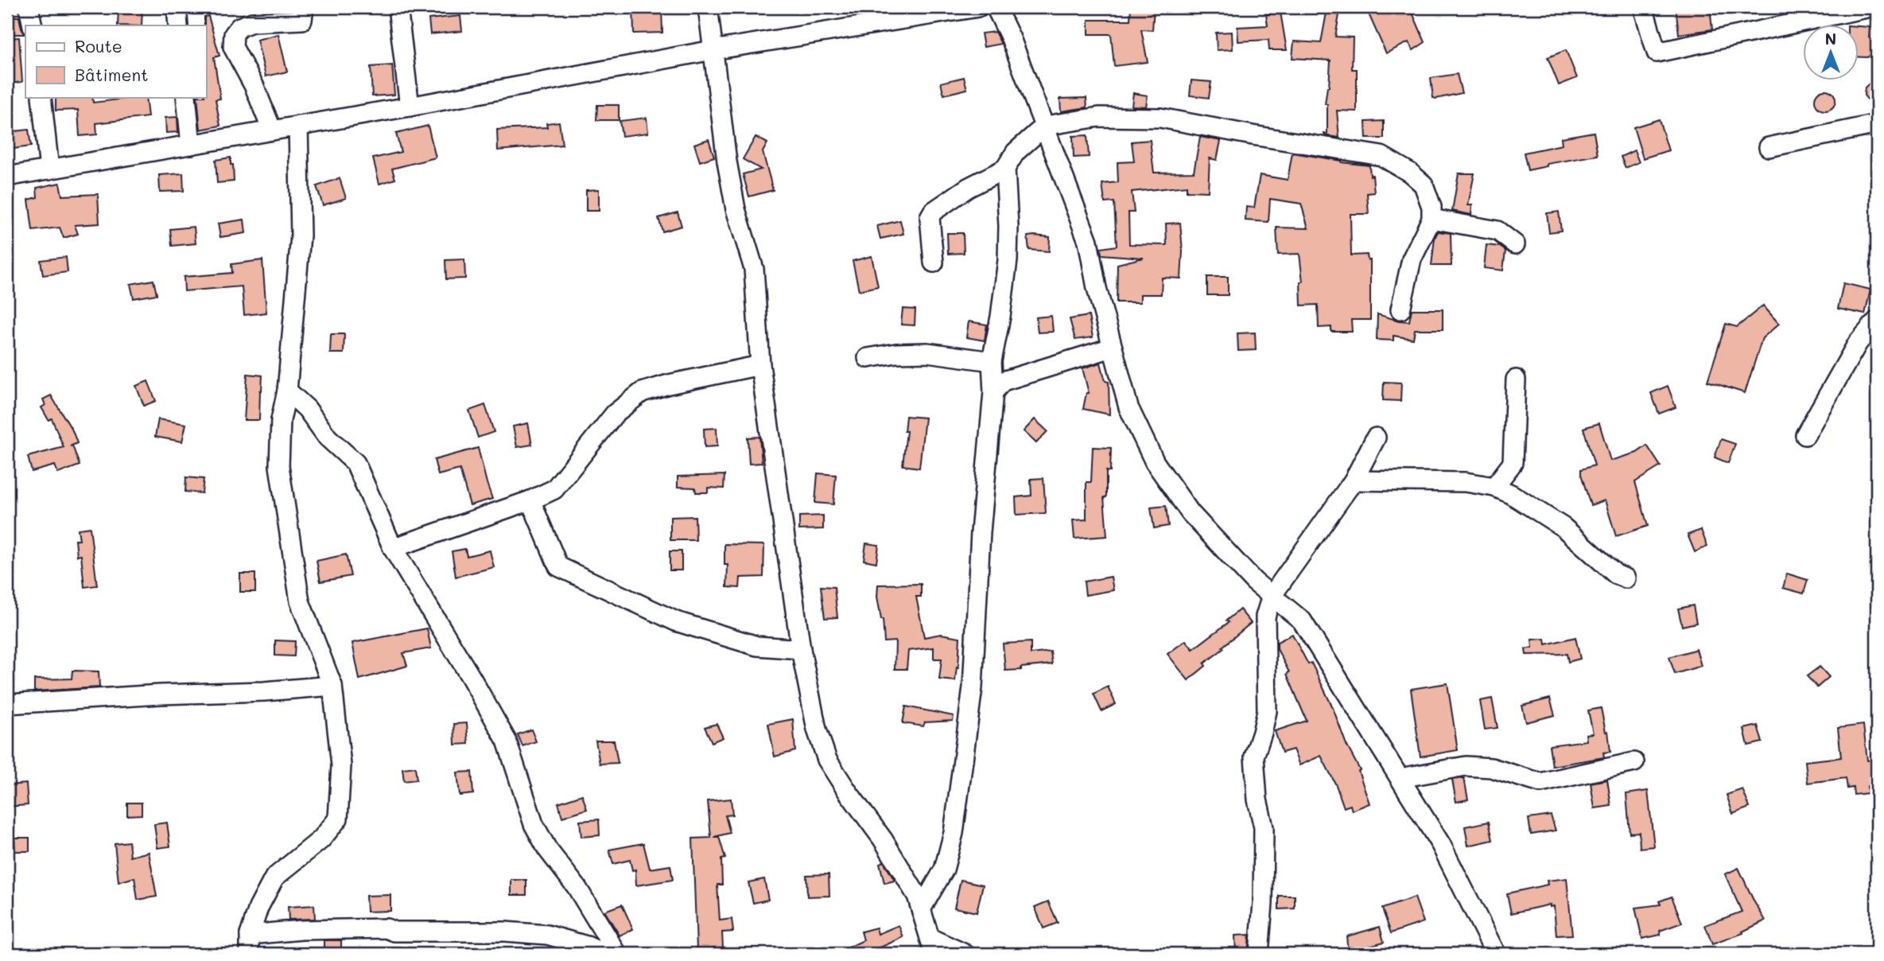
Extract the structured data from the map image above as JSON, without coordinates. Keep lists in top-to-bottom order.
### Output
{
  "legend": ["Route", "Bâtiment"],
  "north": "top"
}
